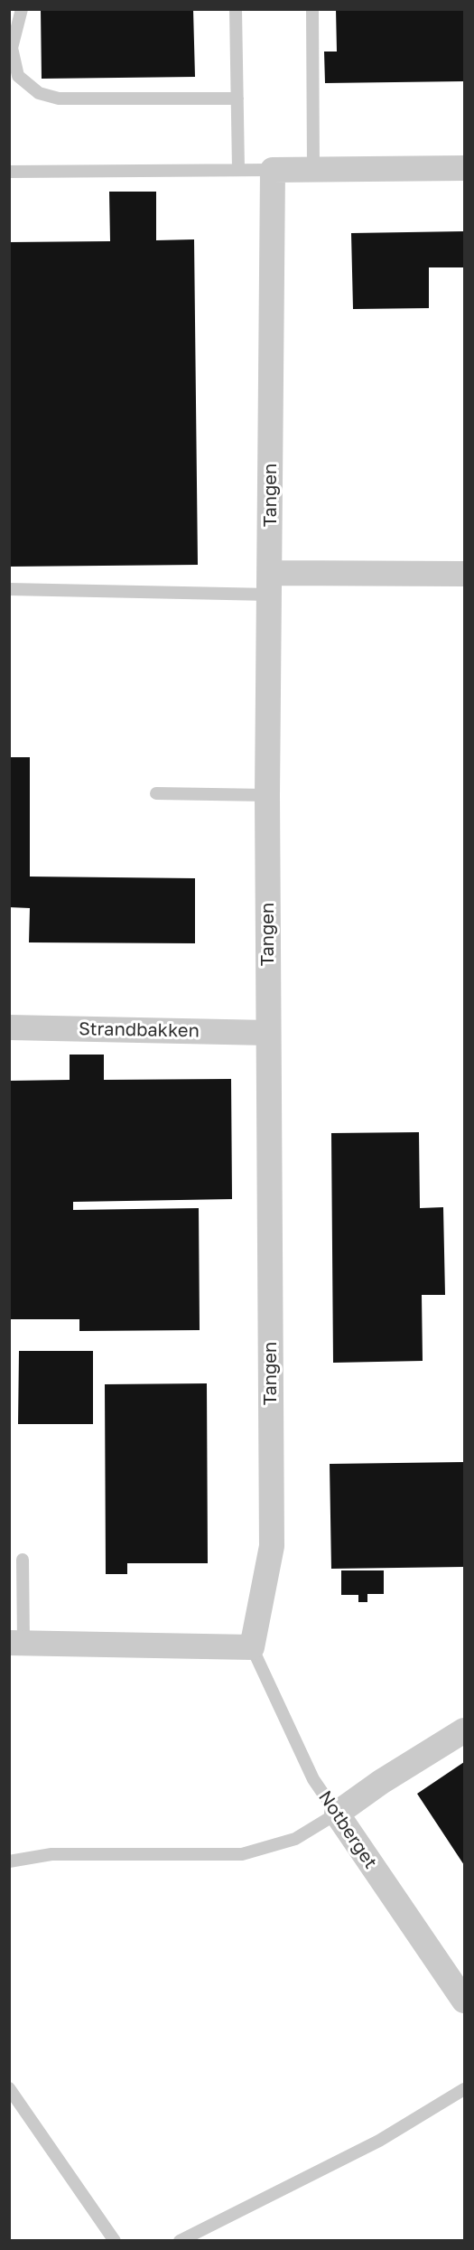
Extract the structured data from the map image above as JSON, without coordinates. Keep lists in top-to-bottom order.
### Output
{
  "streets": {
    "street": ["Tangen", "Strandbakken", "Notberget"]
  },
  "crossings": [
    ["Tangen", "Strandbakken"],
    ["Tangen", "Notberget"]
  ]
}
